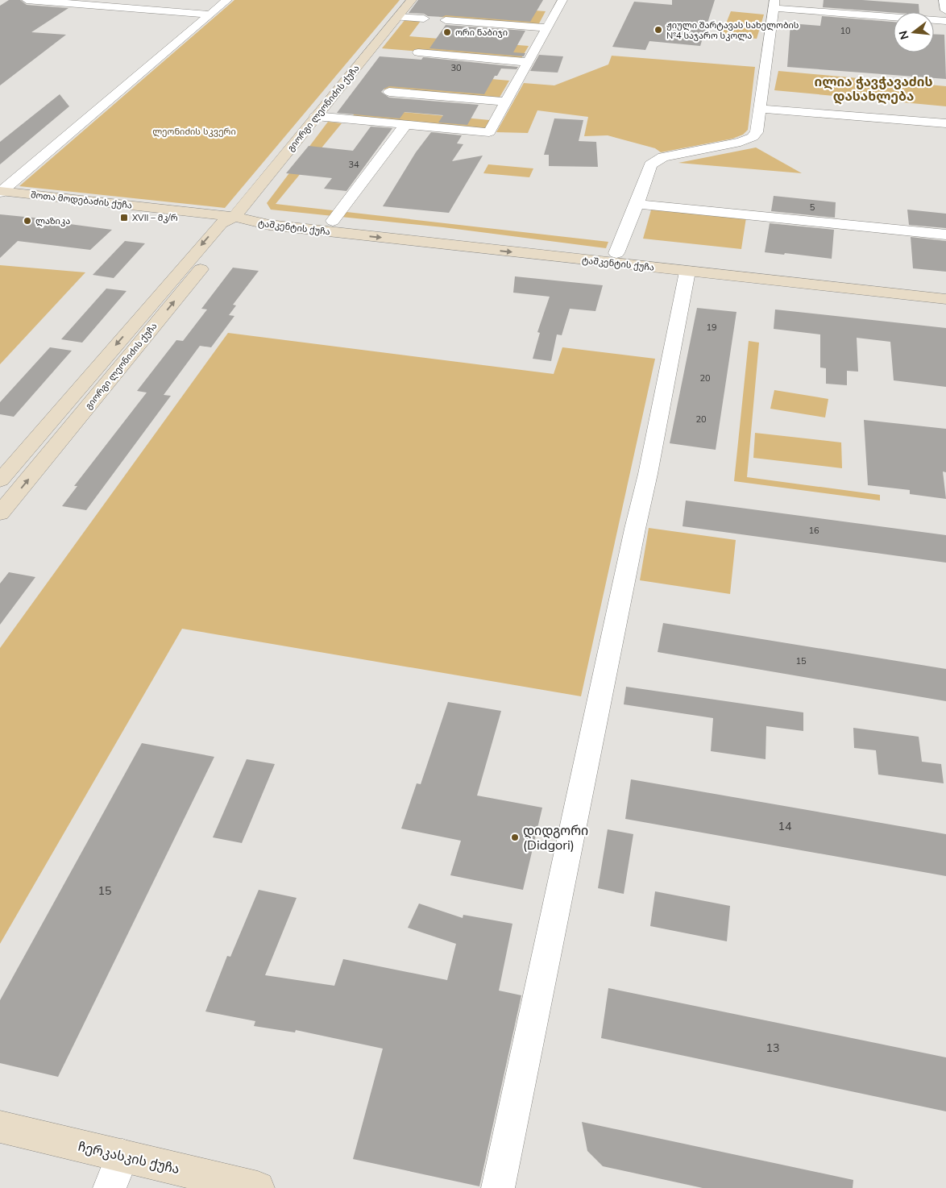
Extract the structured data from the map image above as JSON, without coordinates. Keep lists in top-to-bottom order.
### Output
{
  "streets": {
    "street": [
      "გიორგი ლეონიძის ქუჩა",
      "შოთა მოდებაძის ქუჩა",
      "ტაშკენტის ქუჩა",
      "ჩერკასკის ქუჩა"
    ]
  },
  "crossings": [
    ["გიორგი ლეონიძის ქუჩა", "შოთა მოდებაძის ქუჩა"],
    ["გიორგი ლეონიძის ქუჩა", "ტაშკენტის ქუჩა"],
    ["შოთა მოდებაძის ქუჩა", "ტაშკენტის ქუჩა"]
  ],
  "districts": ["ილია ჭავჭავაძის დასახლება"],
  "parks": ["ლეონიძის სკვერი"],
  "places": {
    "other": [
      "ჟიული შარტავას სახელობის №4 საჯარო სკოლა",
      "ორი ნაბიჯი",
      "ლაზიკა",
      "დიდგორი (Didgori)"
    ],
    "transit": ["XVII – მკ/რ"]
  },
  "house_numbers": [
    "10",
    "30",
    "34",
    "5",
    "19",
    "20",
    "20",
    "16",
    "15",
    "14",
    "15",
    "13"
  ],
  "north": "left"
}
